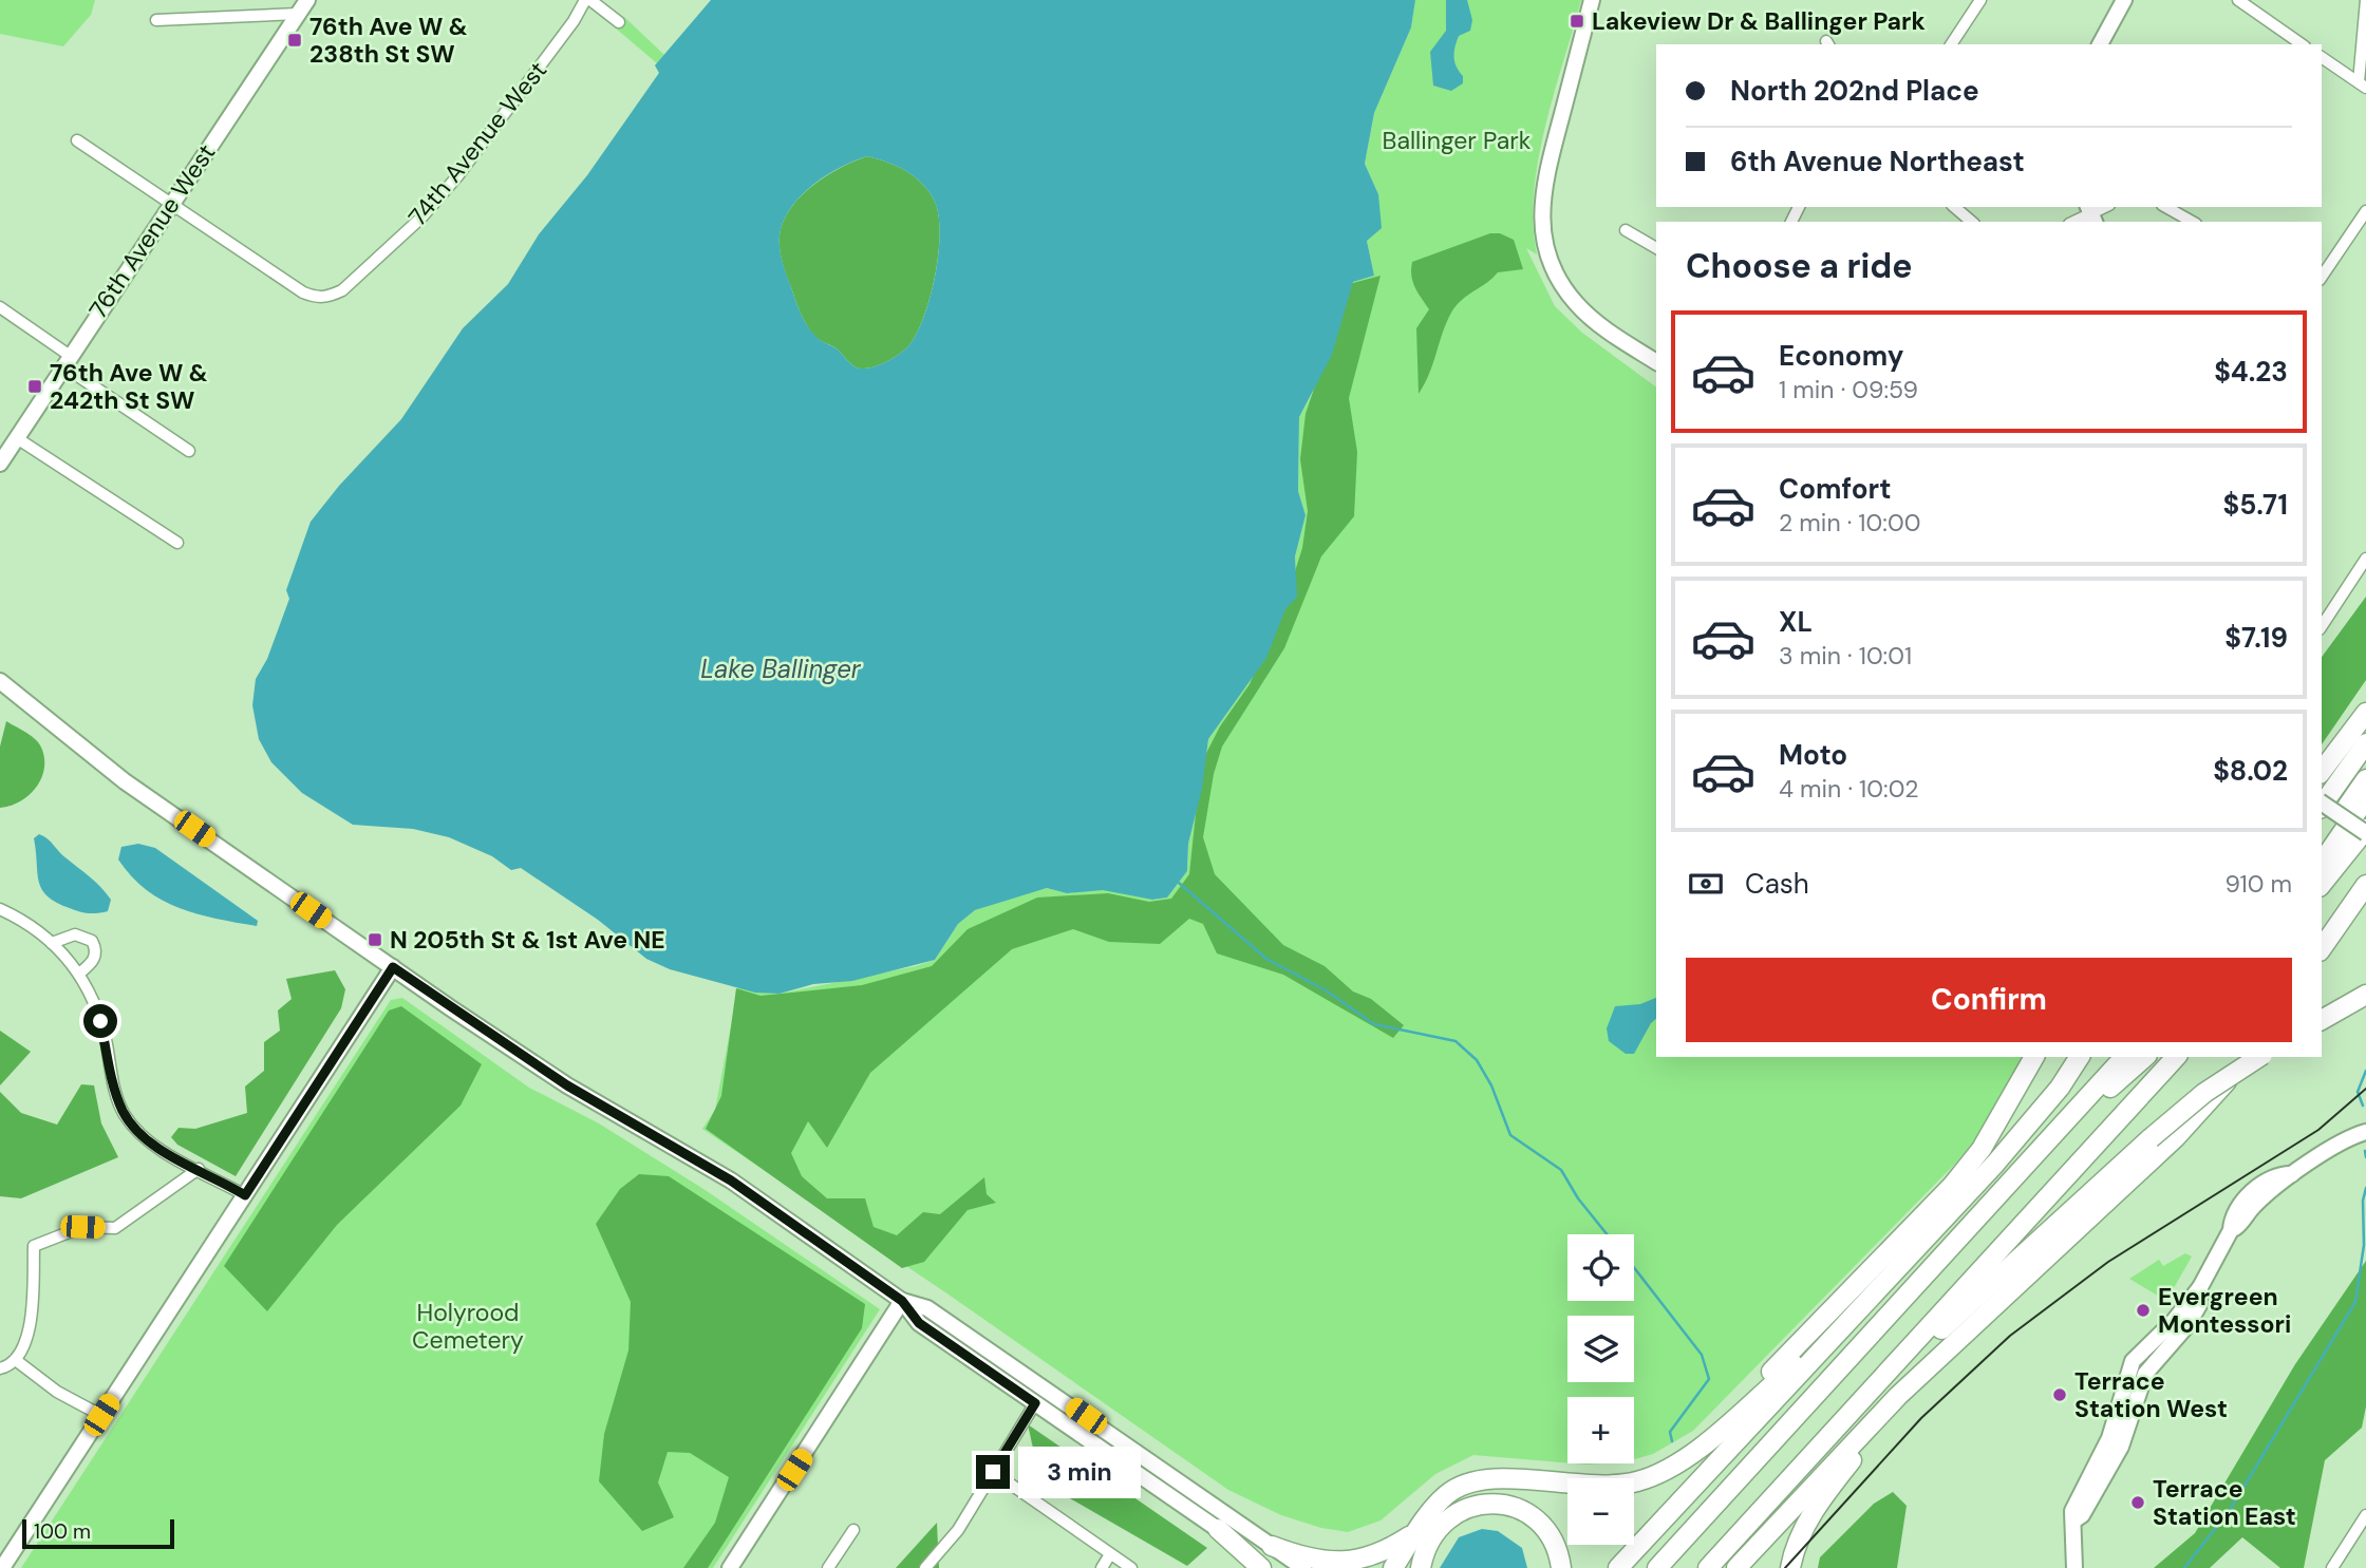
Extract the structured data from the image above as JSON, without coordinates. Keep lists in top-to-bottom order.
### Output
{
  "streets": {
    "street": ["74th Avenue West", "76th Avenue West"]
  },
  "crossings": [
    ["74th Avenue West", "76th Avenue West"]
  ],
  "water": ["Lake Ballinger"],
  "parks": ["Ballinger Park", "Holyrood Cemetery"],
  "places": {
    "transit": [
      "Lakeview Dr & Ballinger Park",
      "76th Ave W & 238th St SW",
      "76th Ave W & 242th St SW",
      "N 205th St & 1st Ave NE"
    ],
    "other": ["Evergreen Montessori", "Terrace Station West", "Terrace Station East"]
  },
  "scale_bar": "100 m",
  "page": {
    "banner": ["North 202nd Place", "6th Avenue Northeast"],
    "heading": "Choose a ride",
    "list": [
      {
        "name": "Economy",
        "note": "1 min · 09:59",
        "value": "$4.23"
      },
      {
        "name": "Comfort",
        "note": "2 min · 10:00",
        "value": "$5.71"
      },
      {
        "name": "XL",
        "note": "3 min · 10:01",
        "value": "$7.19"
      },
      {
        "name": "Moto",
        "note": "4 min · 10:02",
        "value": "$8.02"
      }
    ],
    "pay": ["Cash", "910 m"],
    "buttons": "Confirm",
    "map_buttons": ["+", "−"],
    "bubble": "3 min",
    "scale": "100 m"
  }
}
